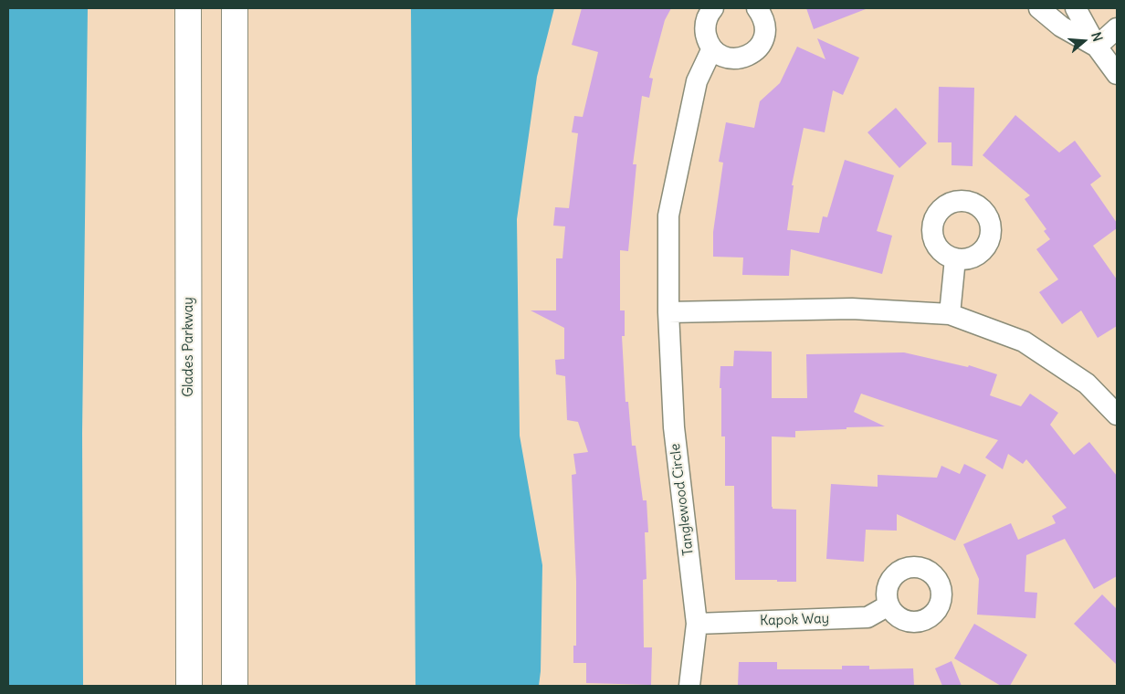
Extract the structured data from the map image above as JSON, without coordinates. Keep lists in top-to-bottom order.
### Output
{
  "streets": {
    "main road": ["Glades Parkway"],
    "street": ["Tanglewood Circle", "Kapok Way"]
  },
  "crossings": [
    ["Tanglewood Circle", "Kapok Way"]
  ],
  "north": "right"
}
